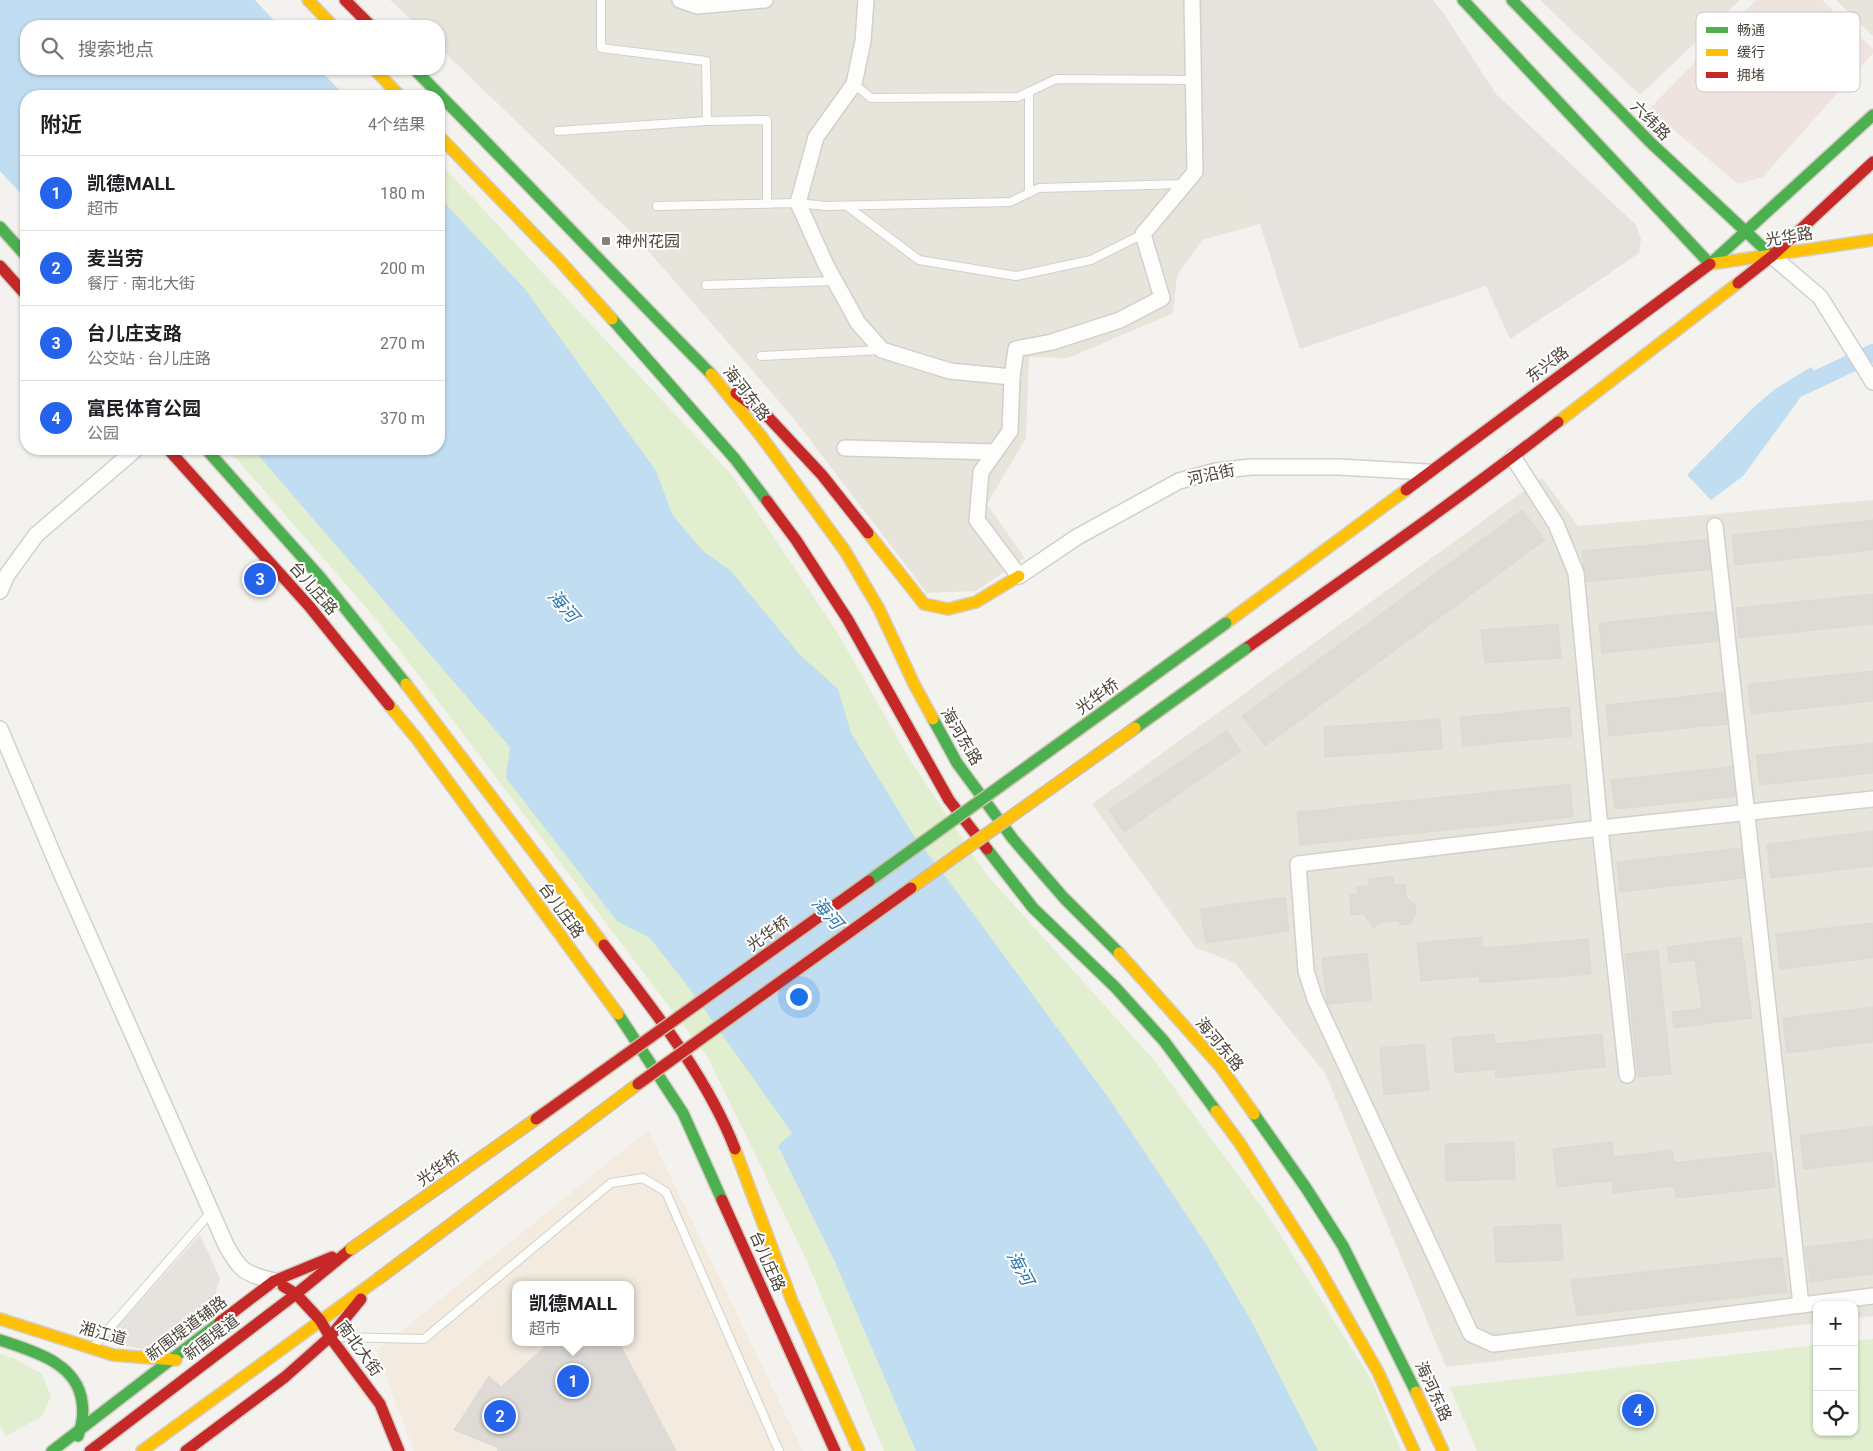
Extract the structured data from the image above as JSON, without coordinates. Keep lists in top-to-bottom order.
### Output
{
  "streets": {
    "main road": [
      "六纬路",
      "光华路",
      "东兴路",
      "海河东路",
      "台儿庄路",
      "光华桥",
      "新围堤道辅路",
      "湘江道",
      "新围堤道",
      "南北大街"
    ],
    "street": ["河沿街"]
  },
  "crossings": [
    ["六纬路", "光华路"],
    ["六纬路", "东兴路"],
    ["光华路", "东兴路"],
    ["东兴路", "河沿街"],
    ["东兴路", "光华桥"],
    ["光华桥", "新围堤道辅路"],
    ["光华桥", "新围堤道"],
    ["新围堤道辅路", "湘江道"],
    ["新围堤道辅路", "新围堤道"],
    ["新围堤道辅路", "南北大街"],
    ["湘江道", "新围堤道"],
    ["新围堤道", "南北大街"]
  ],
  "water": ["海河"],
  "places": {
    "transit": ["神州花园"]
  },
  "legend": ["畅通", "缓行", "拥堵"],
  "page": {
    "search": "搜索地点",
    "heading": ["附近", "4个结果"],
    "list": [
      {
        "mark": "1",
        "name": "凯德MALL",
        "note": "超市",
        "value": "180 m"
      },
      {
        "mark": "2",
        "name": "麦当劳",
        "note": "餐厅 · 南北大街",
        "value": "200 m"
      },
      {
        "mark": "3",
        "name": "台儿庄支路",
        "note": "公交站 · 台儿庄路",
        "value": "270 m"
      },
      {
        "mark": "4",
        "name": "富民体育公园",
        "note": "公园",
        "value": "370 m"
      }
    ],
    "pins": [
      "3",
      "1",
      "4",
      "2"
    ],
    "popup": ["凯德MALL", "超市"],
    "map_buttons": ["+", "−"]
  }
}
